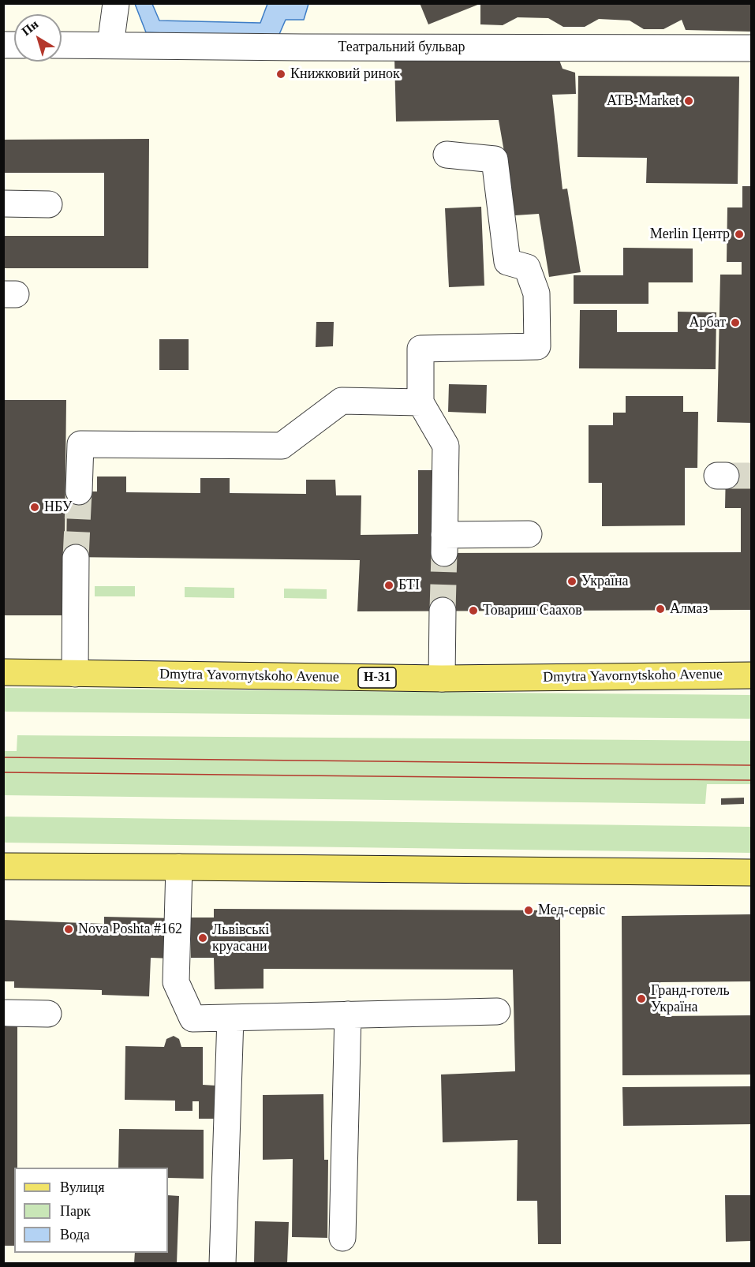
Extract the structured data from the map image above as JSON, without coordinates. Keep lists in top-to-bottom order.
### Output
{
  "streets": {
    "main road": ["Dmytra Yavornytskoho Avenue", "Н-31"],
    "street": ["Театральний бульвар"]
  },
  "places": [
    "Книжковий ринок",
    "ATB-Market",
    "Merlin Центр",
    "Арбат",
    "НБУ",
    "Україна",
    "БТІ",
    "Алмаз",
    "Товариш Саахов",
    "Мед-сервіс",
    "Nova Poshta #162",
    "Львівські круасани",
    "Гранд-готель Україна"
  ],
  "legend": ["Вулиця", "Парк", "Вода"],
  "north": "top left"
}
